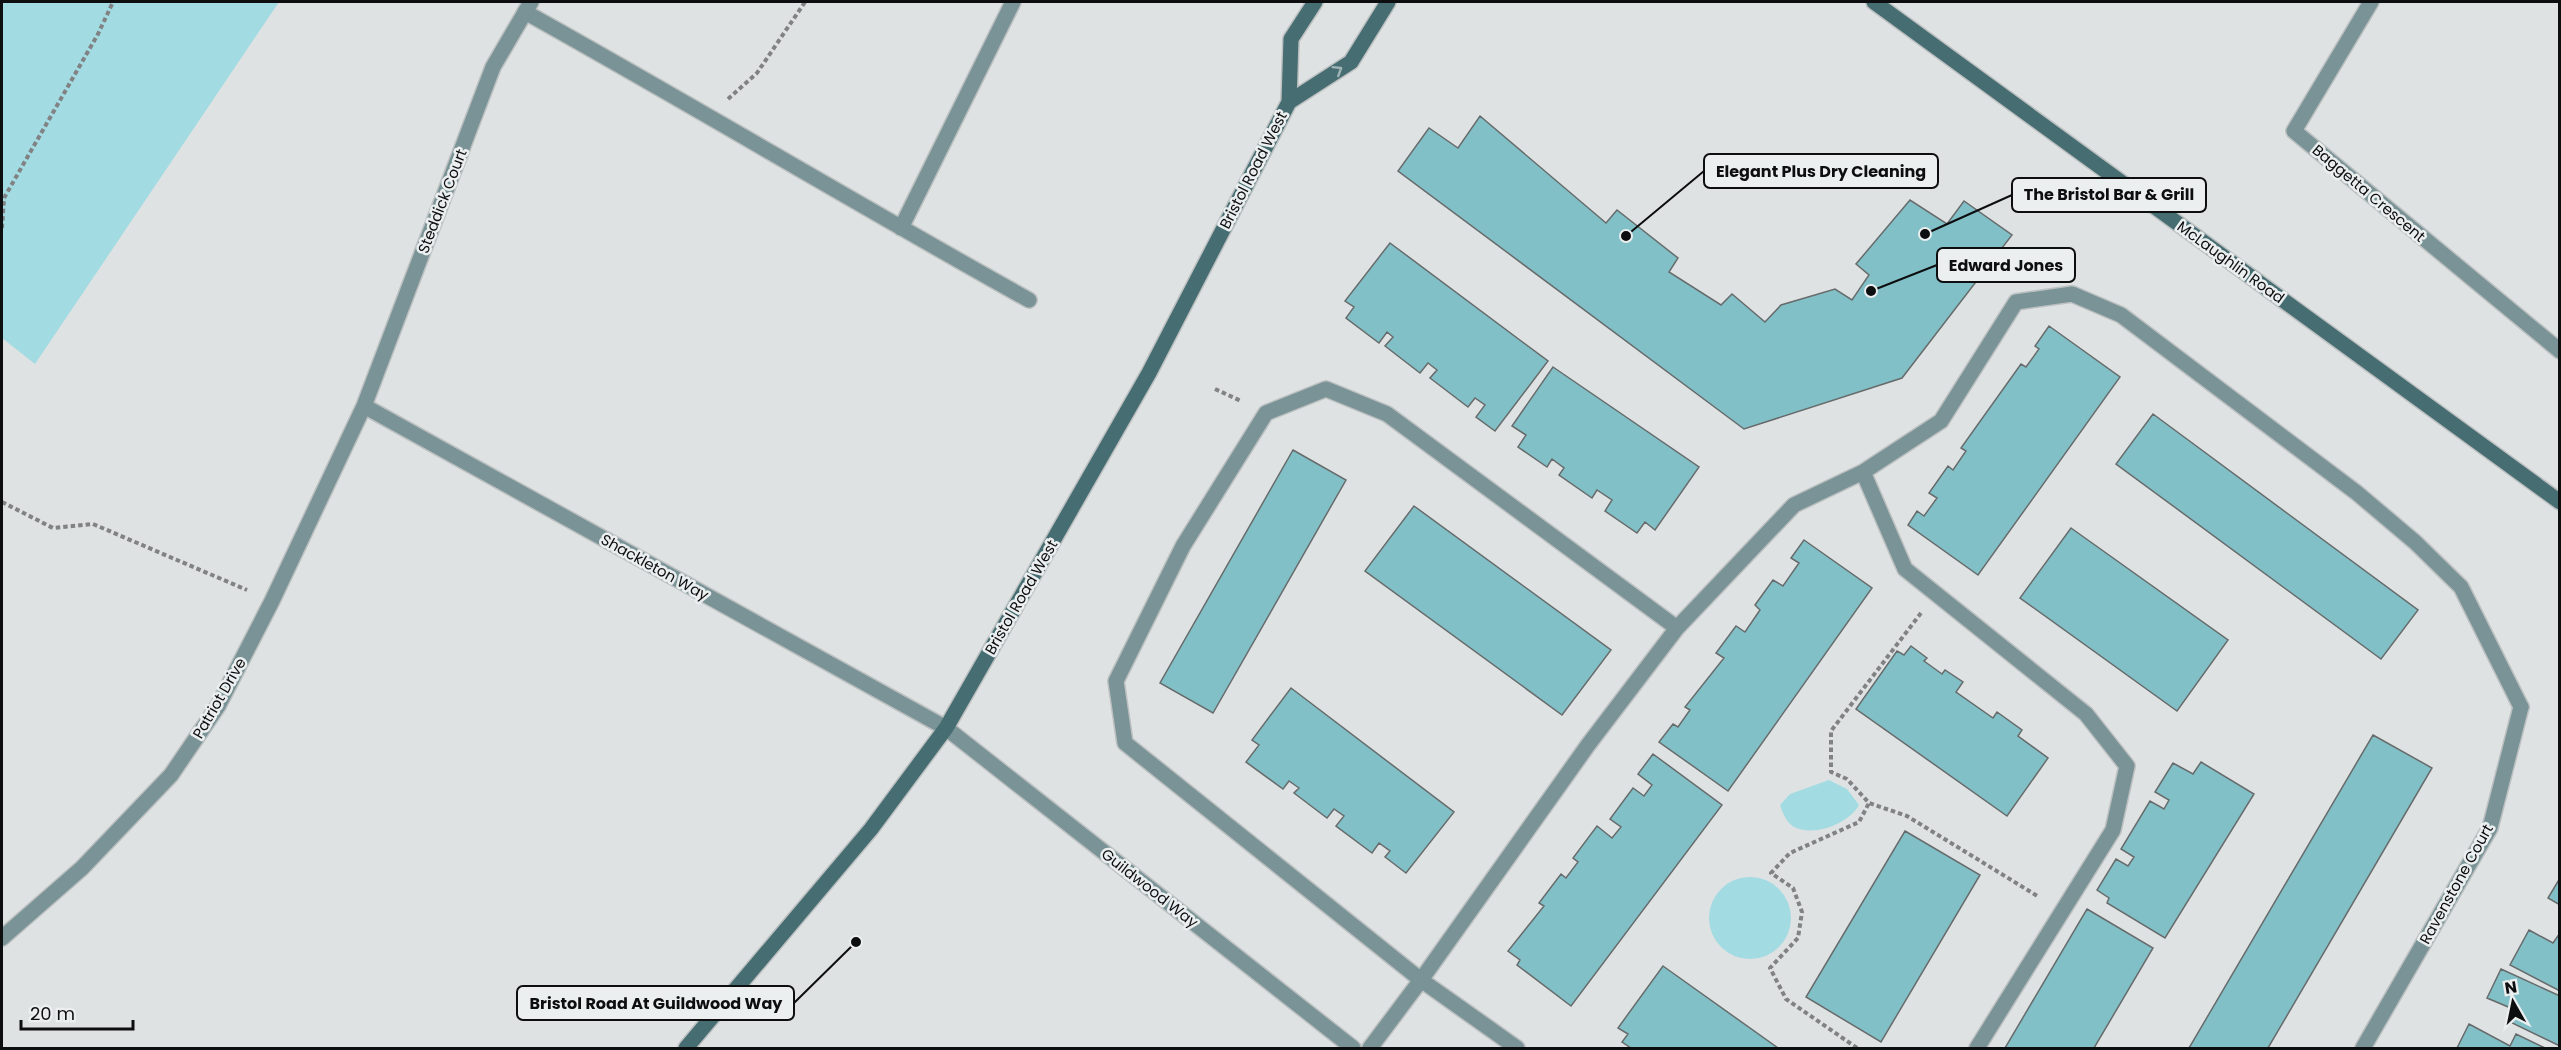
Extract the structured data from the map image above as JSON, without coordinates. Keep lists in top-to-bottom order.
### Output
{
  "streets": {
    "street": [
      "Bristol Road West",
      "Baggetta Crescent",
      "Steddick Court",
      "McLaughlin Road",
      "Shackleton Way",
      "Patriot Drive",
      "Ravenstone Court",
      "Guildwood Way"
    ]
  },
  "crossings": [
    ["Bristol Road West", "Shackleton Way"],
    ["Bristol Road West", "Guildwood Way"],
    ["Steddick Court", "Shackleton Way"],
    ["Steddick Court", "Patriot Drive"],
    ["Shackleton Way", "Patriot Drive"],
    ["Shackleton Way", "Guildwood Way"]
  ],
  "places": [
    "The Bristol Bar & Grill",
    "Elegant Plus Dry Cleaning",
    "Edward Jones",
    "Bristol Road At Guildwood Way"
  ],
  "scale_bar": "20 m",
  "north": "top"
}
